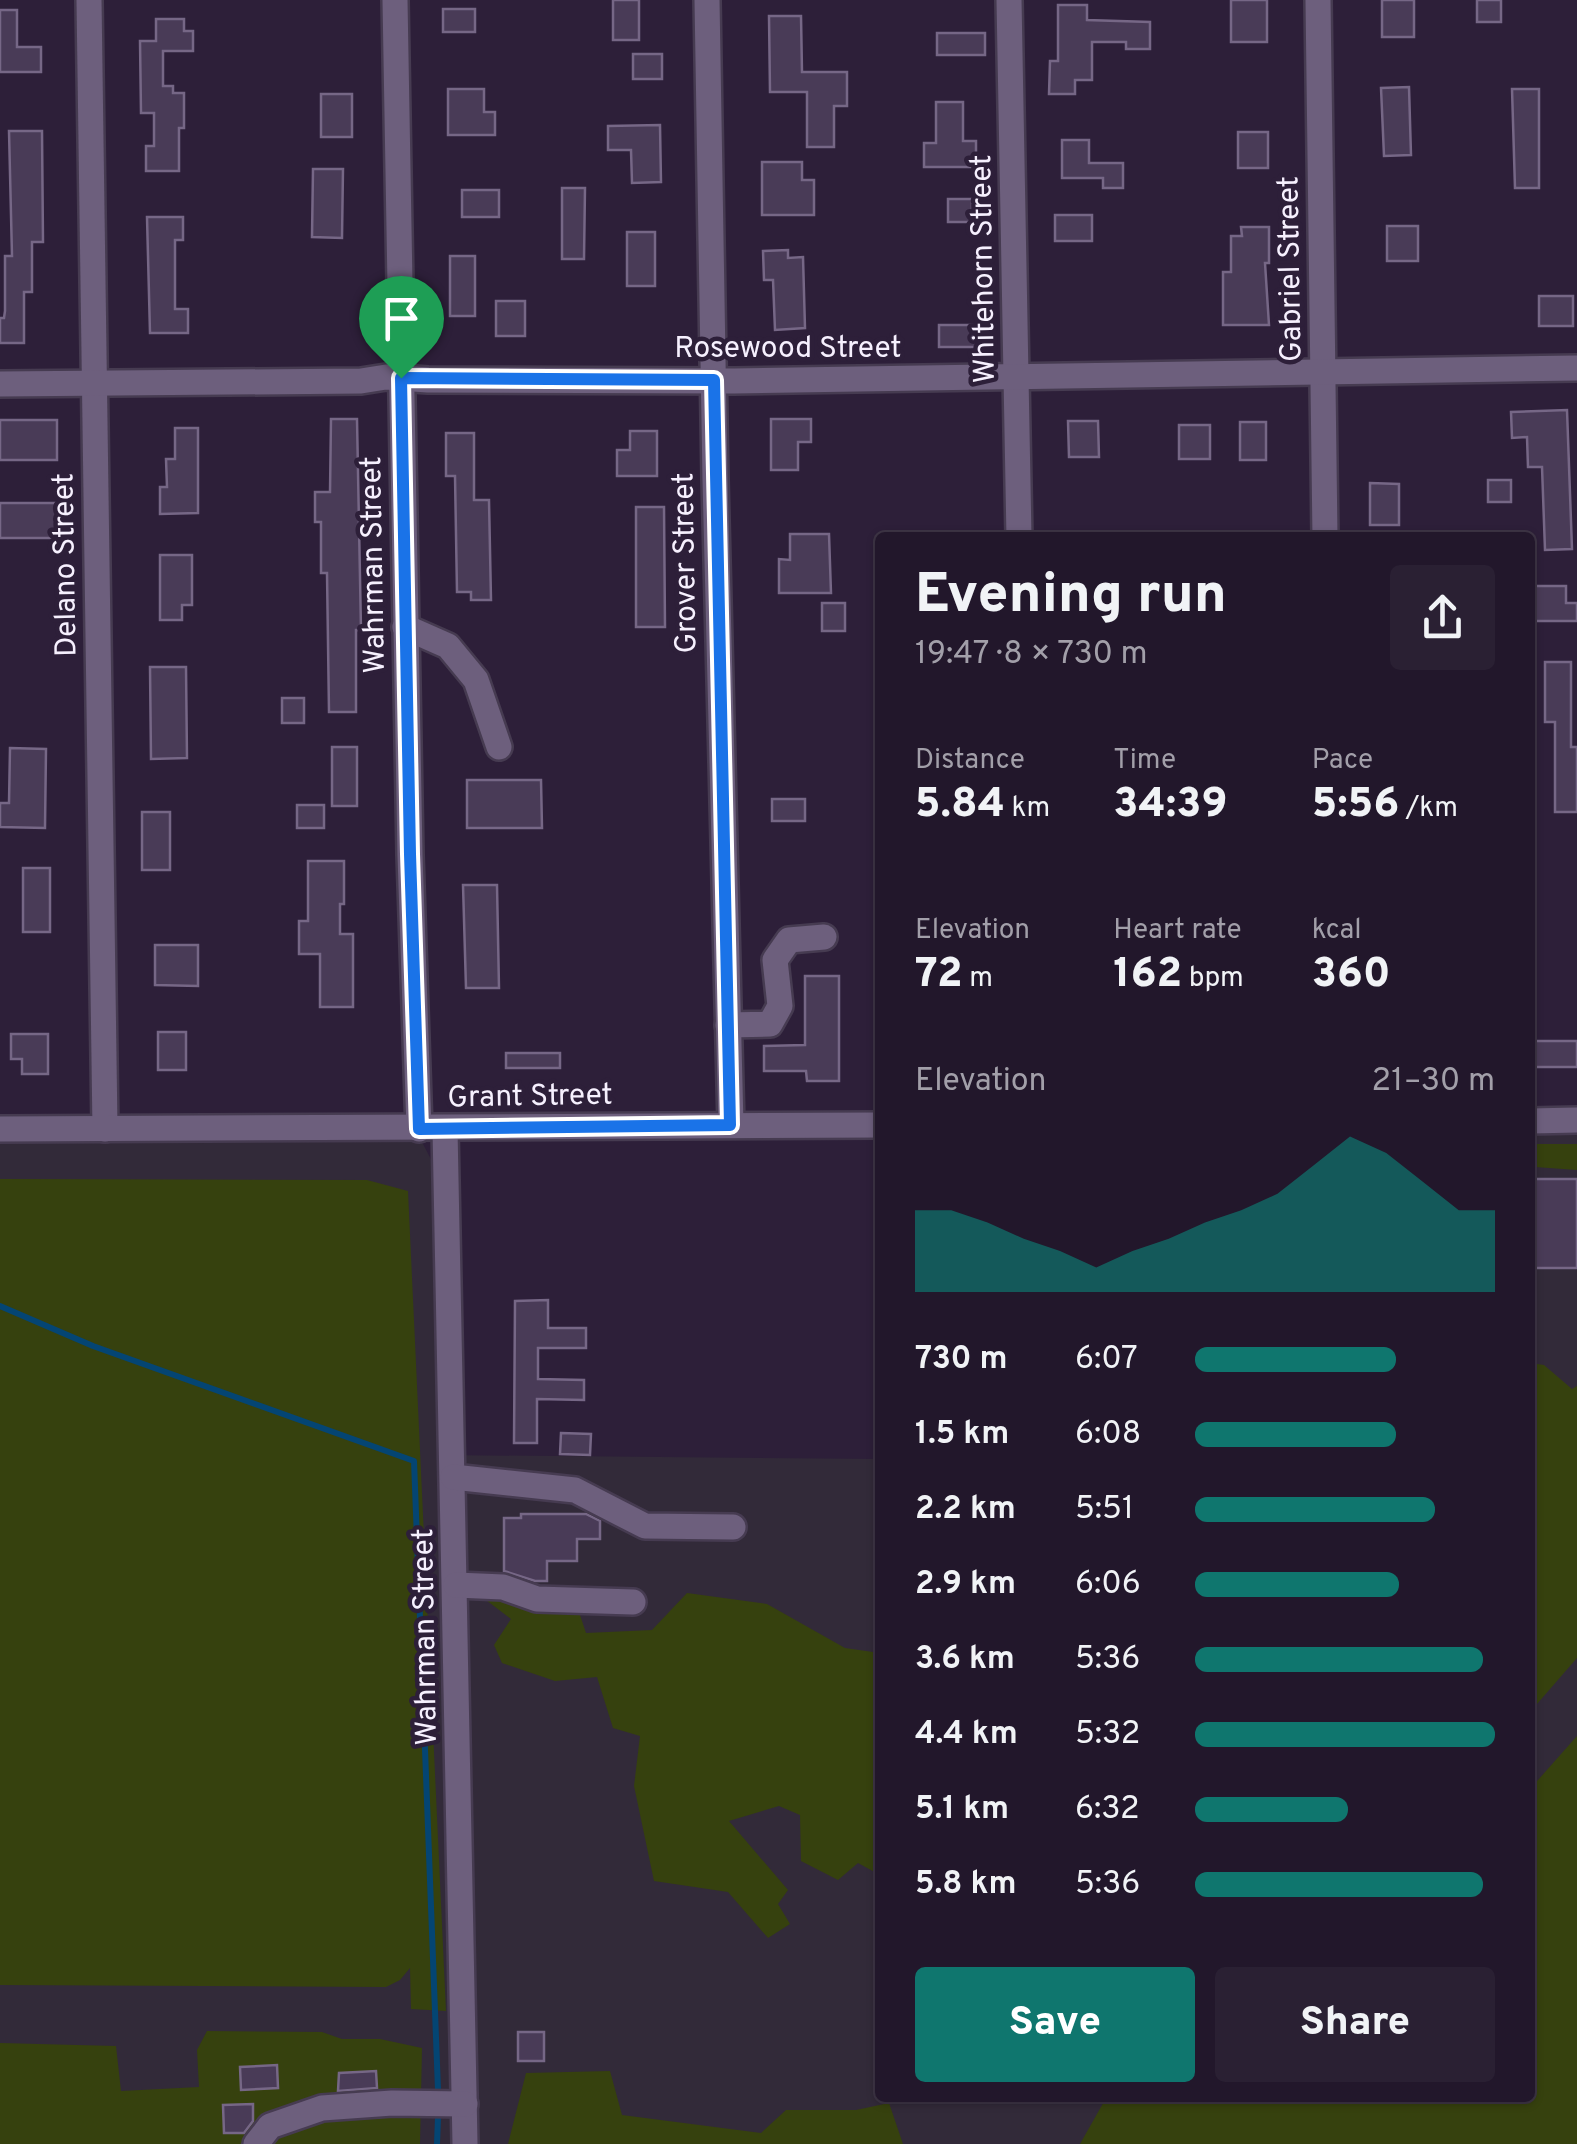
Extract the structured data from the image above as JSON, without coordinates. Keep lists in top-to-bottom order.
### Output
{
  "streets": {
    "street": [
      "Whitehorn Street",
      "Gabriel Street",
      "Rosewood Street",
      "Grover Street",
      "Delano Street",
      "Wahrman Street",
      "Grant Street"
    ]
  },
  "crossings": [
    ["Whitehorn Street", "Rosewood Street"],
    ["Gabriel Street", "Rosewood Street"],
    ["Rosewood Street", "Grover Street"],
    ["Rosewood Street", "Delano Street"],
    ["Rosewood Street", "Wahrman Street"],
    ["Grover Street", "Grant Street"],
    ["Delano Street", "Grant Street"],
    ["Wahrman Street", "Grant Street"]
  ],
  "page": {
    "heading": ["Evening run", "19:47 · 8 × 730 m"],
    "stats": [
      ["Distance", "5.84 km"],
      ["Time", "34:39"],
      ["Pace", "5:56 /km"],
      ["Elevation", "72 m"],
      ["Heart rate", "162 bpm"],
      ["kcal", "360"]
    ],
    "chart": ["Elevation", "21–30 m"],
    "list": [
      {
        "name": "730 m",
        "note": "6:07"
      },
      {
        "name": "1.5 km",
        "note": "6:08"
      },
      {
        "name": "2.2 km",
        "note": "5:51"
      },
      {
        "name": "2.9 km",
        "note": "6:06"
      },
      {
        "name": "3.6 km",
        "note": "5:36"
      },
      {
        "name": "4.4 km",
        "note": "5:32"
      },
      {
        "name": "5.1 km",
        "note": "6:32"
      },
      {
        "name": "5.8 km",
        "note": "5:36"
      }
    ],
    "buttons": ["Save", "Share"]
  }
}
